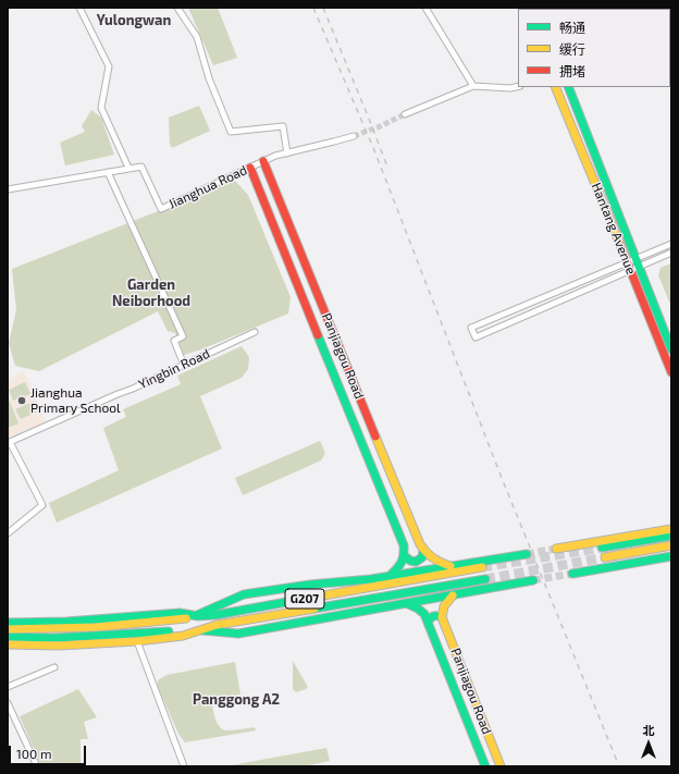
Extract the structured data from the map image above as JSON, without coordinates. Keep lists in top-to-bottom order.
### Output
{
  "streets": {
    "main road": ["Hantang Avenue", "Panjiagou Road", "G207"],
    "street": ["Jianghua Road", "Yingbin Road"]
  },
  "crossings": [
    ["Jianghua Road", "Panjiagou Road"]
  ],
  "districts": ["Yulongwan", "Garden Neiborhood", "Panggong A2"],
  "places": ["Jianghua Primary School"],
  "legend": ["畅通", "缓行", "拥堵"],
  "scale_bar": "100 m",
  "north": "top"
}
